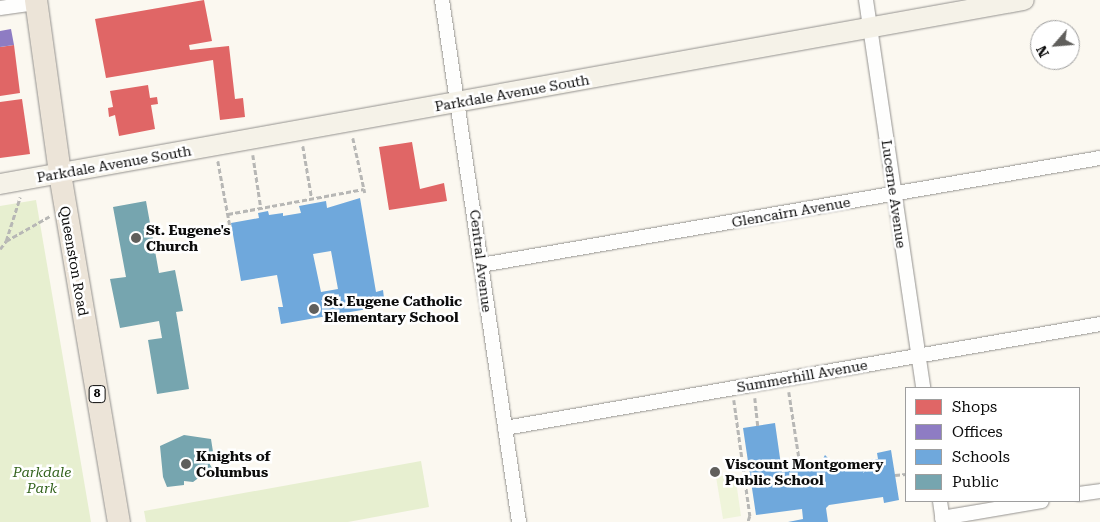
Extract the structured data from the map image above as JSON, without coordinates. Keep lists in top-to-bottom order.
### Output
{
  "streets": {
    "main road": ["Parkdale Avenue South", "Queenston Road", "8"],
    "street": [
      "Lucerne Avenue",
      "Glencairn Avenue",
      "Central Avenue",
      "Summerhill Avenue"
    ]
  },
  "crossings": [
    ["Parkdale Avenue South", "Lucerne Avenue"],
    ["Parkdale Avenue South", "Queenston Road"],
    ["Parkdale Avenue South", "Central Avenue"],
    ["Lucerne Avenue", "Glencairn Avenue"],
    ["Lucerne Avenue", "Summerhill Avenue"],
    ["Glencairn Avenue", "Central Avenue"],
    ["Central Avenue", "Summerhill Avenue"]
  ],
  "parks": ["Parkdale Park"],
  "places": [
    "St. Eugene's Church",
    "St. Eugene Catholic Elementary School",
    "Knights of Columbus",
    "Viscount Montgomery Public School"
  ],
  "legend": [
    "Shops",
    "Offices",
    "Schools",
    "Public"
  ],
  "north": "bottom left"
}
